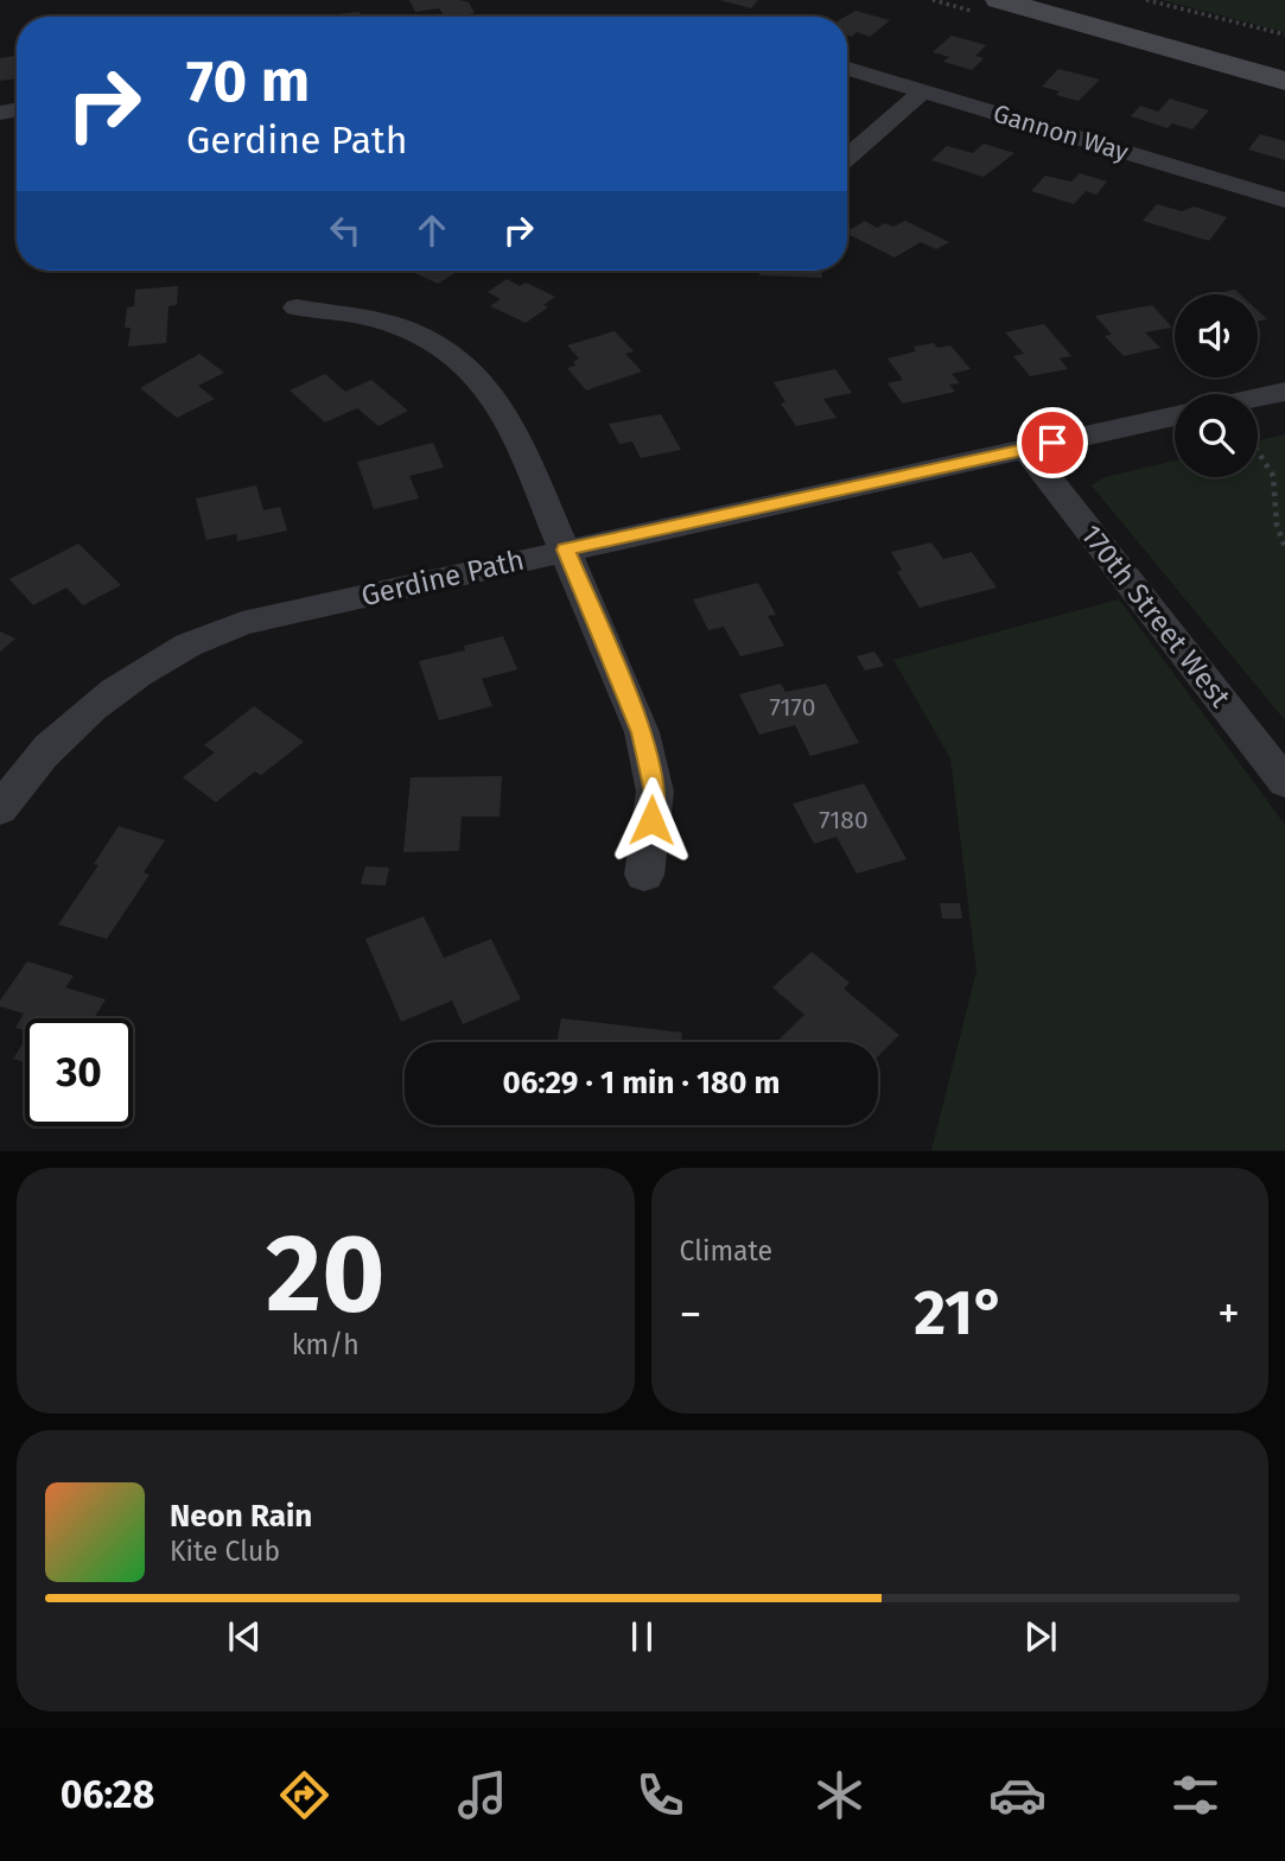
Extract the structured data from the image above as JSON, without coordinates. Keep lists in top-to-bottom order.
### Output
{
  "streets": {
    "street": ["Gannon Way", "Gerdine Path", "170th Street West"]
  },
  "crossings": [
    ["Gerdine Path", "170th Street West"]
  ],
  "house_numbers": ["7170", "7180"],
  "page": {
    "turn": ["70 m", "Gerdine Path"],
    "limit": "30",
    "trip": "06:29 · 1 min · 180 m",
    "tile": [
      ["20", "km/h"],
      "Climate"
    ],
    "heat": ["−", "21°", "+"],
    "song": ["Neon Rain", "Kite Club"],
    "tabs": "06:28"
  }
}
